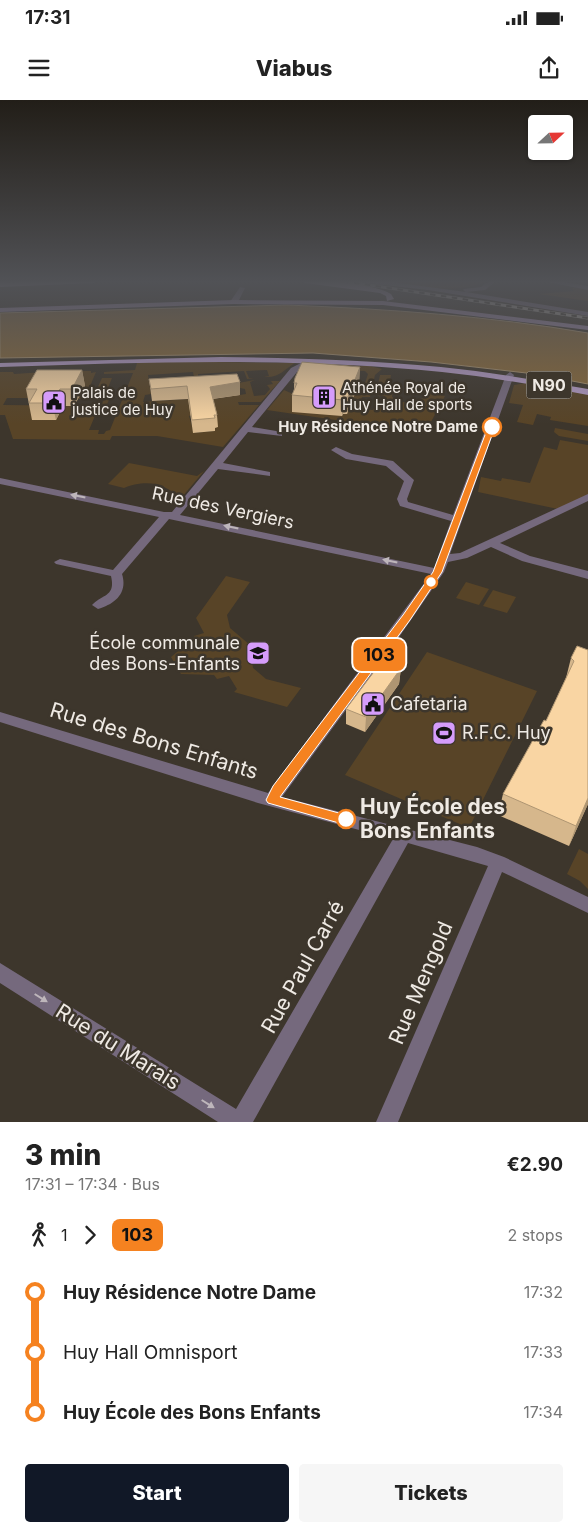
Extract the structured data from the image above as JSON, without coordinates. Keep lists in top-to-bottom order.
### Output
{
  "streets": {
    "main road": ["N90"],
    "street": [
      "Rue des Vergiers",
      "Rue des Bons Enfants",
      "Rue Paul Carré",
      "Rue Mengold",
      "Rue du Marais"
    ]
  },
  "crossings": [
    ["Rue des Bons Enfants", "Rue Paul Carré"],
    ["Rue des Bons Enfants", "Rue Mengold"]
  ],
  "one_way": ["Rue du Marais"],
  "places": {
    "building": ["Athénée Royal de Huy Hall de sports"],
    "public building": ["Palais de justice de Huy", "Cafetaria"],
    "other": ["Huy Résidence Notre Dame", "Huy École des Bons Enfants"],
    "school or university": ["École communale des Bons-Enfants"],
    "sports": ["R.F.C. Huy"]
  },
  "lines": ["bus line 103"],
  "north": "right",
  "page": {
    "status": "17:31",
    "header": "Viabus",
    "on_map": "103",
    "heading": ["3 min", "17:31 – 17:34 · Bus", "€2.90"],
    "legs": ["1", "103", "2 stops"],
    "list": [
      {
        "name": "Huy Résidence Notre Dame",
        "value": "17:32"
      },
      {
        "name": "Huy Hall Omnisport",
        "value": "17:33"
      },
      {
        "name": "Huy École des Bons Enfants",
        "value": "17:34"
      }
    ],
    "buttons": ["Start", "Tickets"]
  }
}
